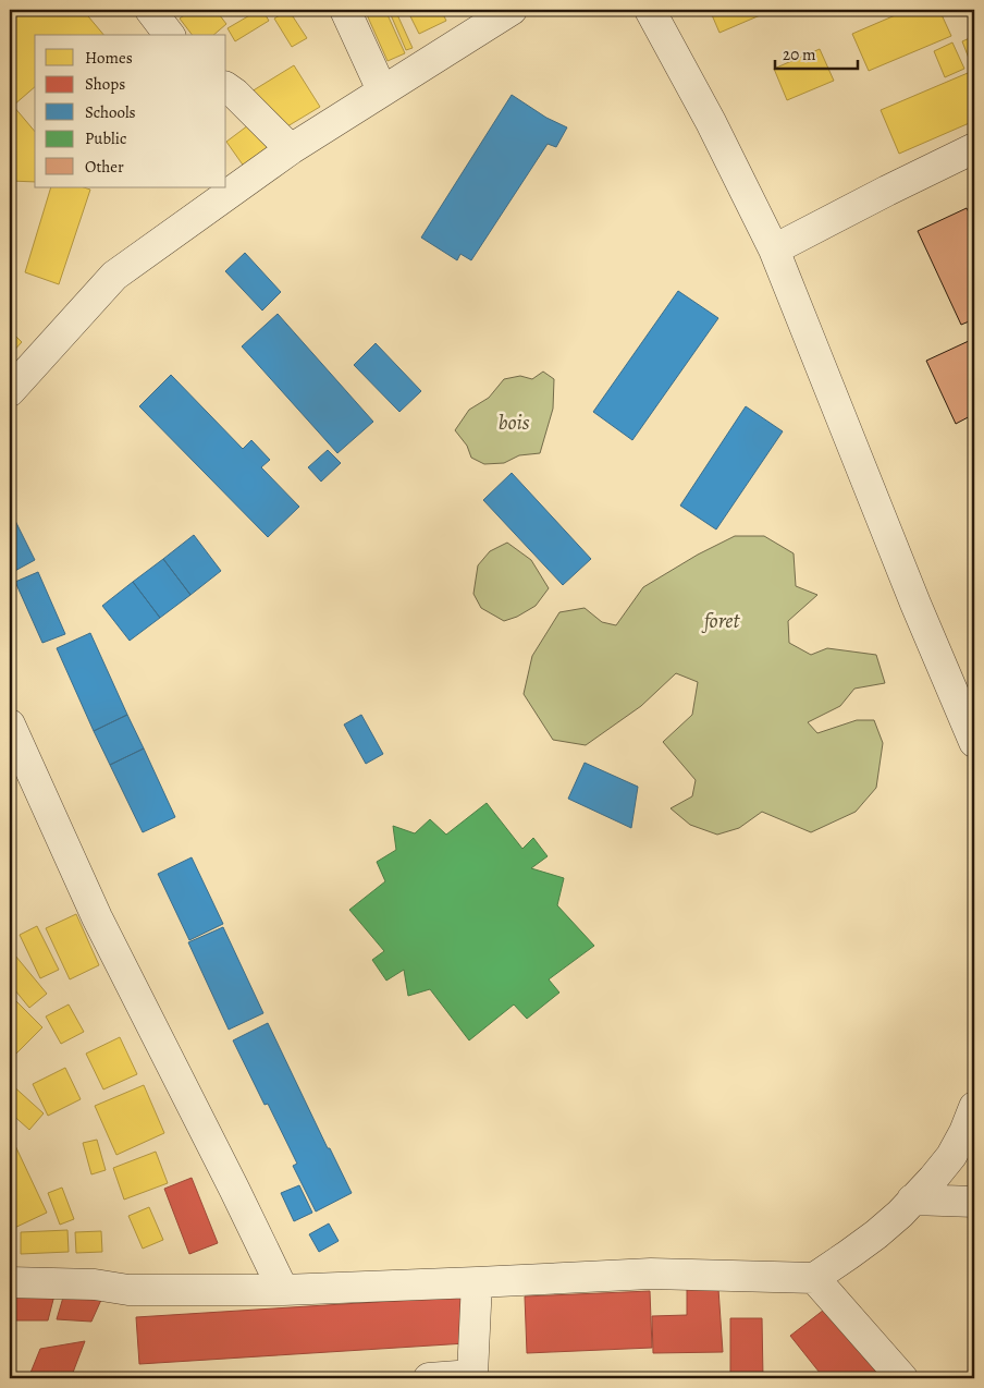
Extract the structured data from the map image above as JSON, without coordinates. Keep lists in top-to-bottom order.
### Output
{
  "parks": ["bois", "foret"],
  "legend": [
    "Homes",
    "Shops",
    "Schools",
    "Public",
    "Other"
  ],
  "scale_bar": "20 m"
}
